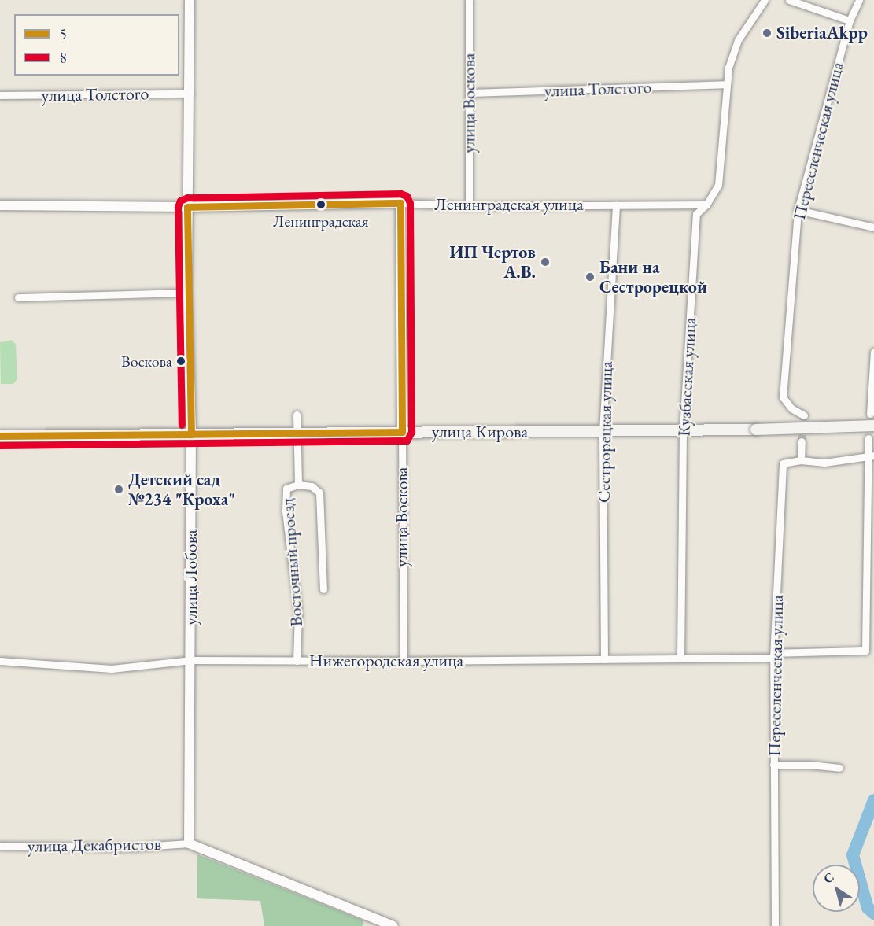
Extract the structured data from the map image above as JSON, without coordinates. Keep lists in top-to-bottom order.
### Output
{
  "streets": {
    "main road": ["улица Кирова"],
    "street": [
      "улица Толстого",
      "улица Воскова",
      "Переселенческая улица",
      "Ленинградская улица",
      "Кузбасская улица",
      "Сестрорецкая улица",
      "Восточный проезд",
      "улица Лобова",
      "Нижегородская улица",
      "улица Декабристов"
    ]
  },
  "crossings": [
    ["улица Толстого", "улица Воскова"],
    ["улица Толстого", "Кузбасская улица"],
    ["улица Толстого", "улица Лобова"],
    ["улица Воскова", "Ленинградская улица"],
    ["улица Воскова", "улица Кирова"],
    ["улица Воскова", "Нижегородская улица"],
    ["Переселенческая улица", "Нижегородская улица"],
    ["Ленинградская улица", "Кузбасская улица"],
    ["Ленинградская улица", "Сестрорецкая улица"],
    ["Ленинградская улица", "улица Лобова"],
    ["Кузбасская улица", "улица Кирова"],
    ["Кузбасская улица", "Нижегородская улица"],
    ["улица Кирова", "Сестрорецкая улица"],
    ["улица Кирова", "Восточный проезд"],
    ["улица Кирова", "улица Лобова"],
    ["Сестрорецкая улица", "Нижегородская улица"],
    ["Восточный проезд", "Нижегородская улица"],
    ["улица Лобова", "Нижегородская улица"],
    ["улица Лобова", "улица Декабристов"]
  ],
  "places": [
    "SiberiaAkpp",
    "Ленинградская",
    "ИП Чертов А.В.",
    "Бани на Сестрорецкой",
    "Воскова",
    "Детский сад №234 \"Кроха\""
  ],
  "lines": ["transit line 8", "transit line 5"],
  "legend": ["5", "8"],
  "north": "top left"
}
